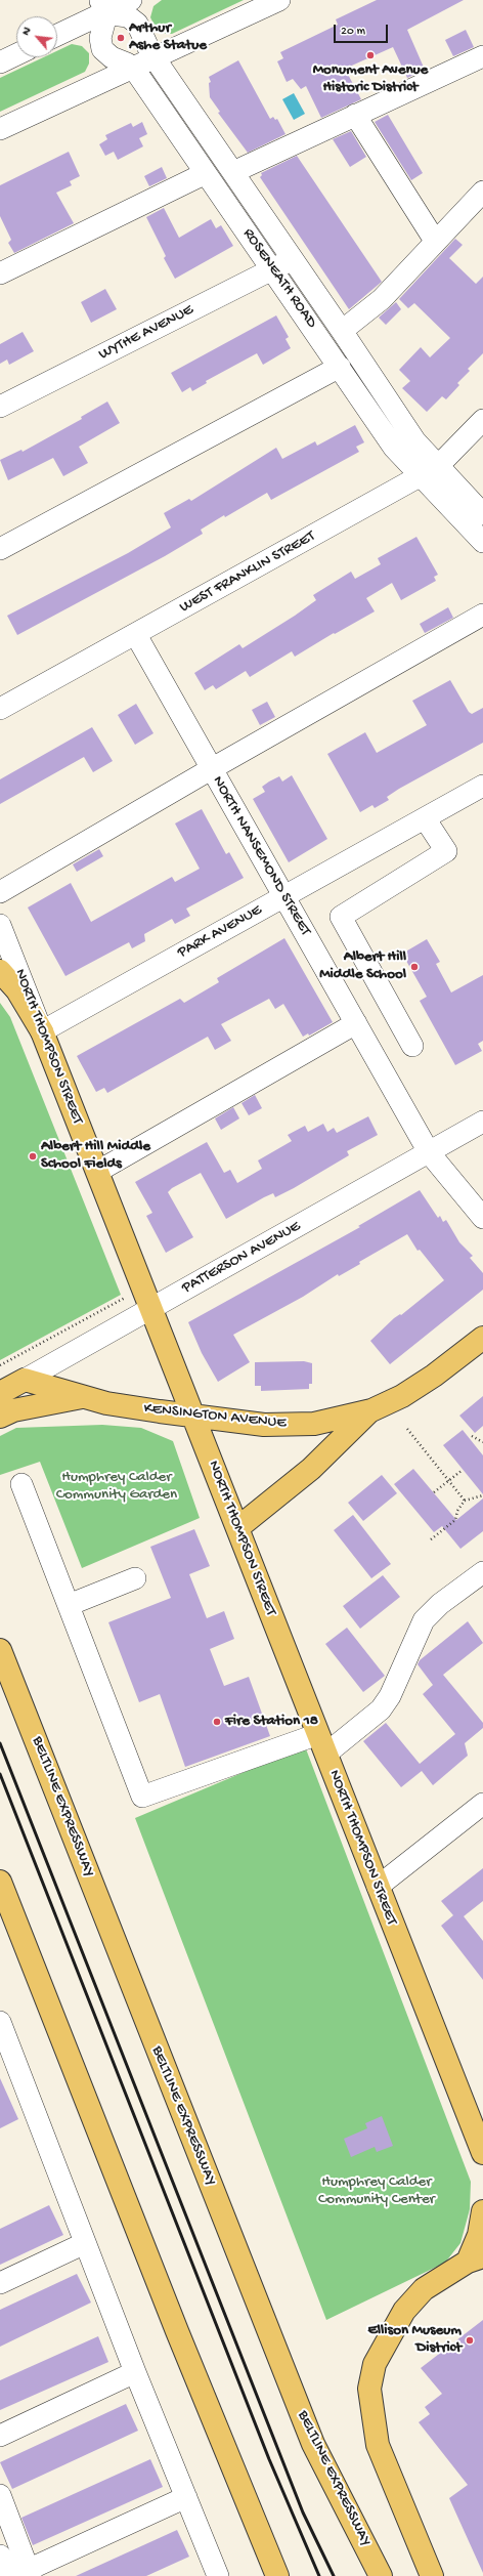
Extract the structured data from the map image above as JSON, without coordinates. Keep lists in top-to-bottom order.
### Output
{
  "streets": {
    "main road": [
      "NORTH THOMPSON STREET",
      "PATTERSON AVENUE",
      "KENSINGTON AVENUE",
      "BELTLINE EXPRESSWAY"
    ],
    "street": [
      "ROSENEATH ROAD",
      "WYTHE AVENUE",
      "WEST FRANKLIN STREET",
      "NORTH NANSEMOND STREET",
      "PARK AVENUE"
    ]
  },
  "crossings": [
    ["ROSENEATH ROAD", "WYTHE AVENUE"],
    ["ROSENEATH ROAD", "WEST FRANKLIN STREET"],
    ["WEST FRANKLIN STREET", "NORTH NANSEMOND STREET"],
    ["NORTH NANSEMOND STREET", "PARK AVENUE"],
    ["NORTH NANSEMOND STREET", "PATTERSON AVENUE"],
    ["PARK AVENUE", "NORTH THOMPSON STREET"],
    ["NORTH THOMPSON STREET", "PATTERSON AVENUE"],
    ["NORTH THOMPSON STREET", "KENSINGTON AVENUE"],
    ["PATTERSON AVENUE", "KENSINGTON AVENUE"]
  ],
  "parks": ["Humphrey Calder Community Garden", "Humphrey Calder Community Center"],
  "places": [
    "Arthur Ashe Statue",
    "Monument Avenue Historic District",
    "Albert Hill Middle School",
    "Albert Hill Middle School Fields",
    "Fire Station 18",
    "Ellison Museum District"
  ],
  "scale_bar": "20 m",
  "north": "top left"
}
